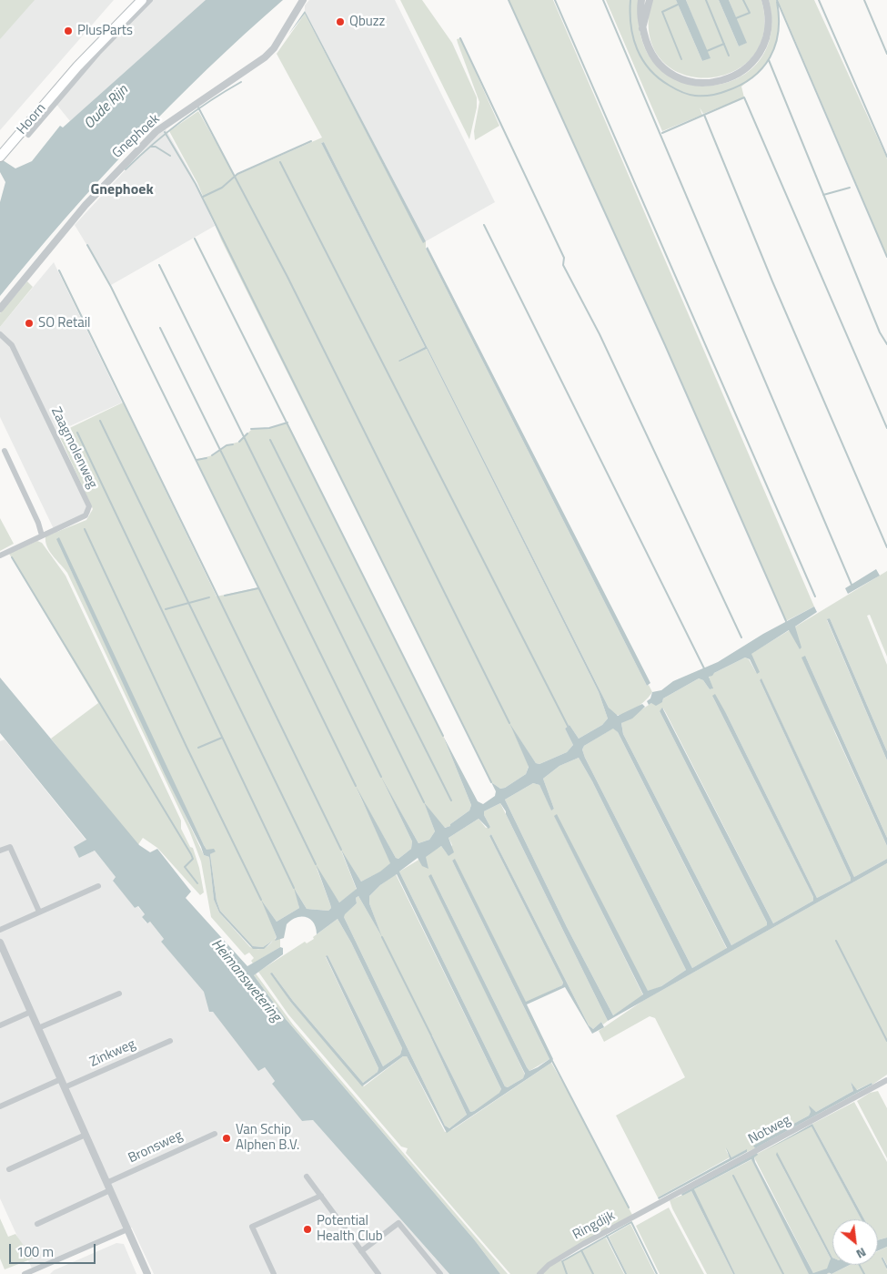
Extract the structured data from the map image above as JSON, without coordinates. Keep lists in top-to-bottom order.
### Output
{
  "streets": {
    "main road": ["Hoorn"],
    "street": [
      "Gnephoek",
      "Zaagmolenweg",
      "Zinkweg",
      "Notweg",
      "Bronsweg",
      "Ringdijk"
    ]
  },
  "crossings": [
    ["Notweg", "Ringdijk"]
  ],
  "districts": ["Gnephoek"],
  "water": ["Oude Rijn", "Heimanswetering"],
  "places": [
    "Qbuzz",
    "PlusParts",
    "SO Retail",
    "Van Schip Alphen B.V.",
    "Potential Health Club"
  ],
  "scale_bar": "100 m",
  "north": "bottom right"
}
